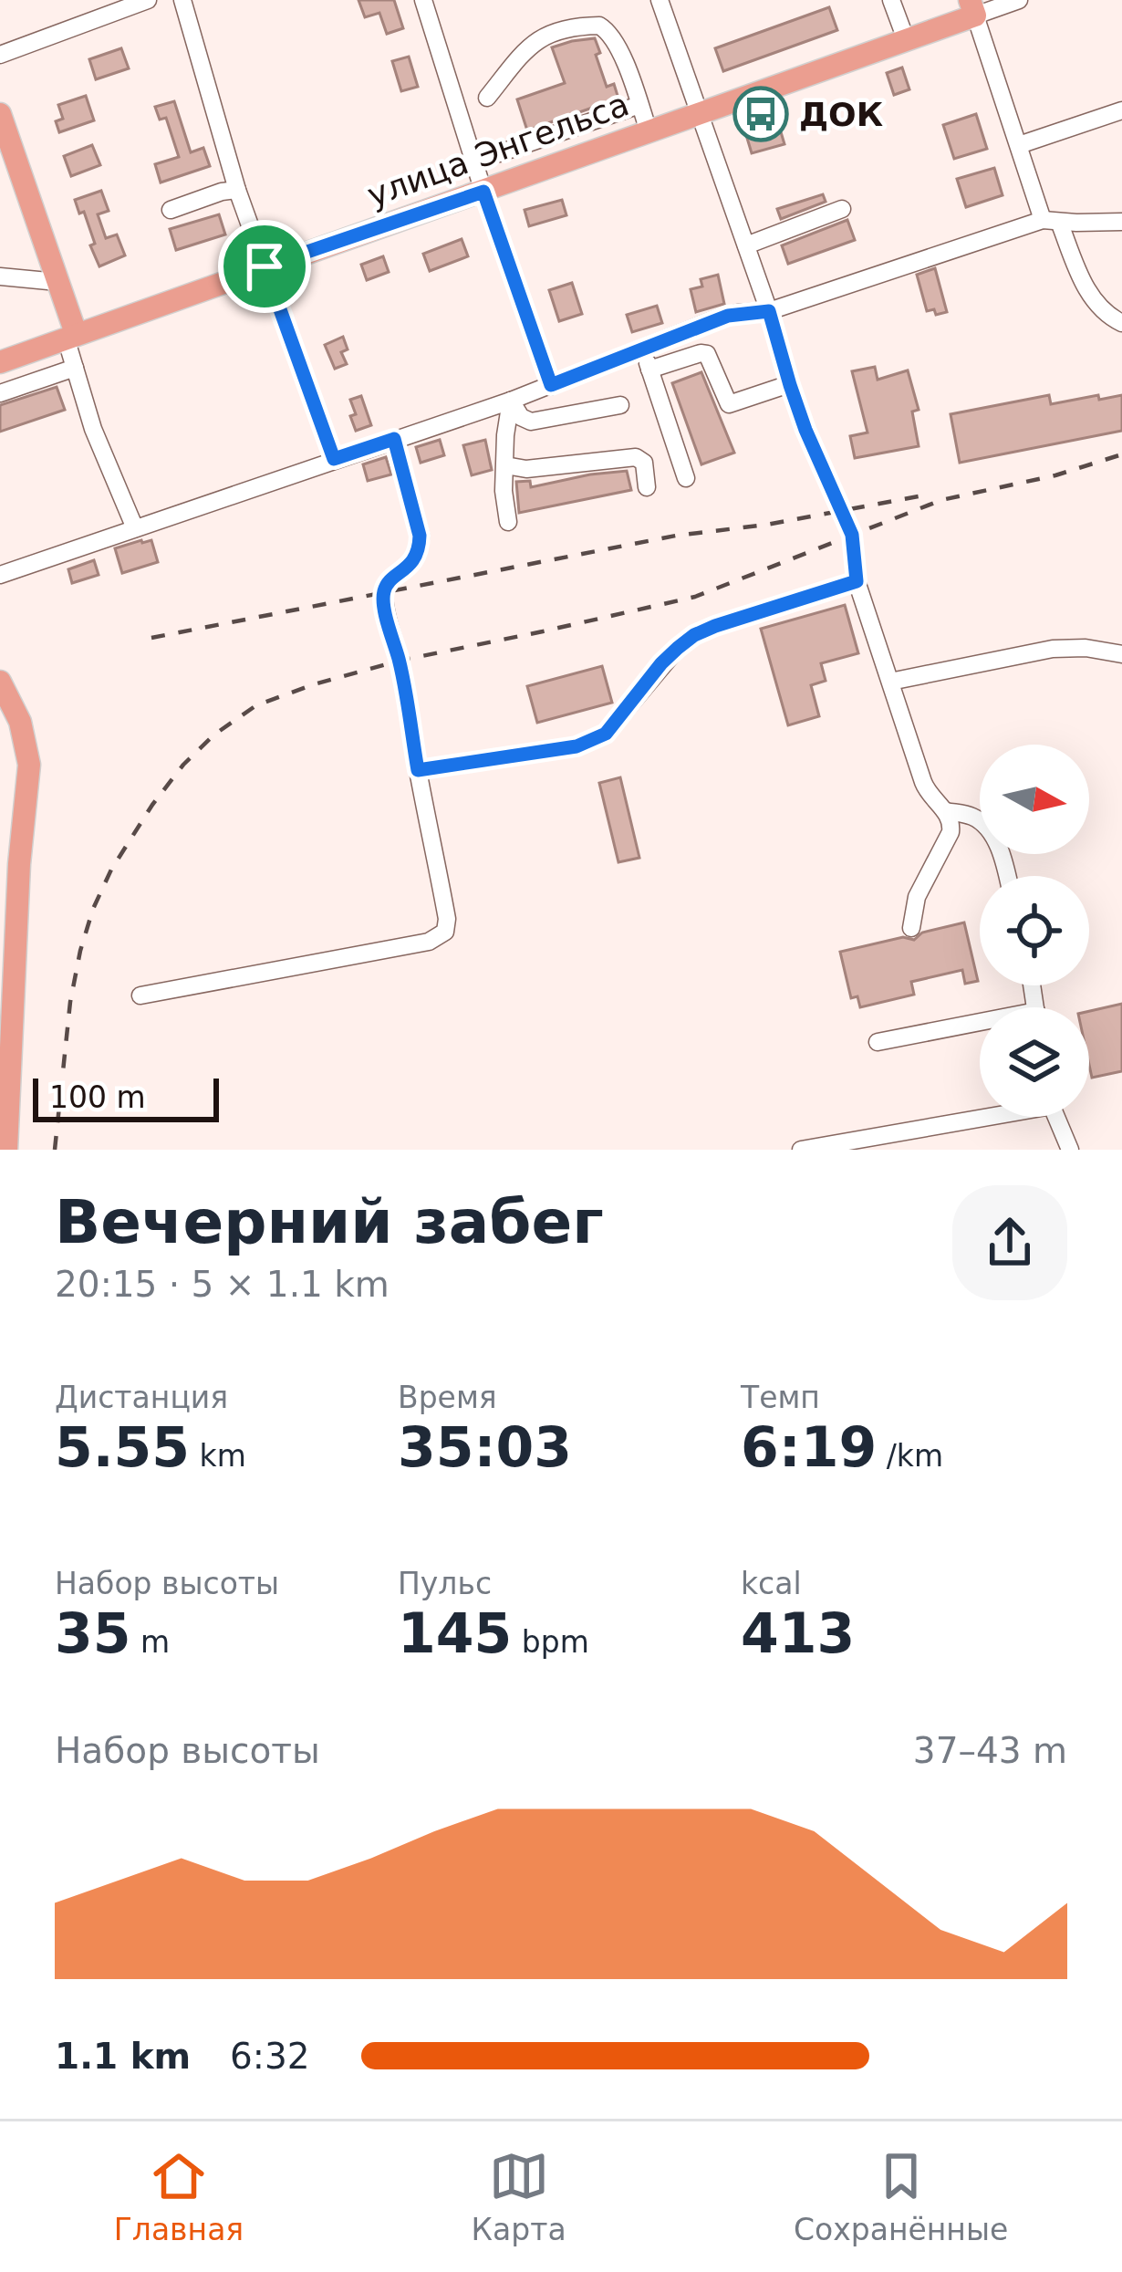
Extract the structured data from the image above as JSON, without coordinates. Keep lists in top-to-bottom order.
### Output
{
  "streets": {
    "main road": ["улица Энгельса"]
  },
  "places": {
    "bus stop": ["ДОК"]
  },
  "scale_bar": "100 m",
  "north": "right",
  "page": {
    "scale": "100 m",
    "heading": ["Вечерний забег", "20:15 · 5 × 1.1 km"],
    "stats": [
      ["Дистанция", "5.55 km"],
      ["Время", "35:03"],
      ["Темп", "6:19 /km"],
      ["Набор высоты", "35 m"],
      ["Пульс", "145 bpm"],
      ["kcal", "413"]
    ],
    "chart": ["Набор высоты", "37–43 m"],
    "list": [
      {
        "name": "1.1 km",
        "note": "6:32"
      }
    ],
    "tabs": ["Главная", "Карта", "Сохранённые"]
  }
}
